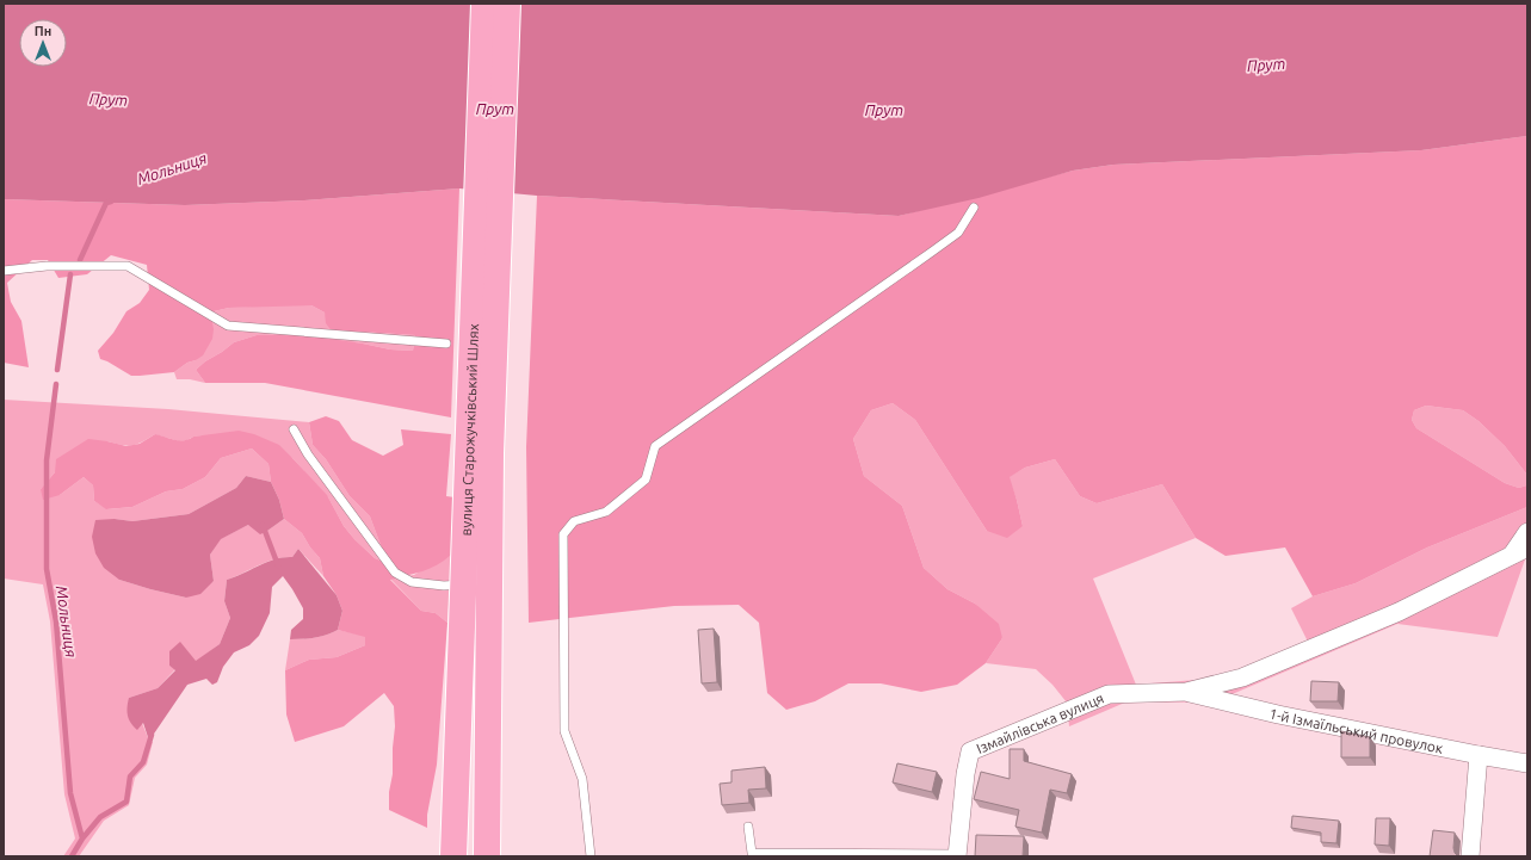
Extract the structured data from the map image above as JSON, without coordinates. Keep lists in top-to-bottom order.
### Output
{
  "streets": {
    "main road": ["вулиця Старожучківський Шлях"],
    "street": ["Ізмайлівська вулиця", "1-й Ізмаїльський провулок"]
  },
  "crossings": [
    ["Ізмайлівська вулиця", "1-й Ізмаїльський провулок"]
  ],
  "water": ["Прут", "Мольниця"],
  "north": "top"
}
